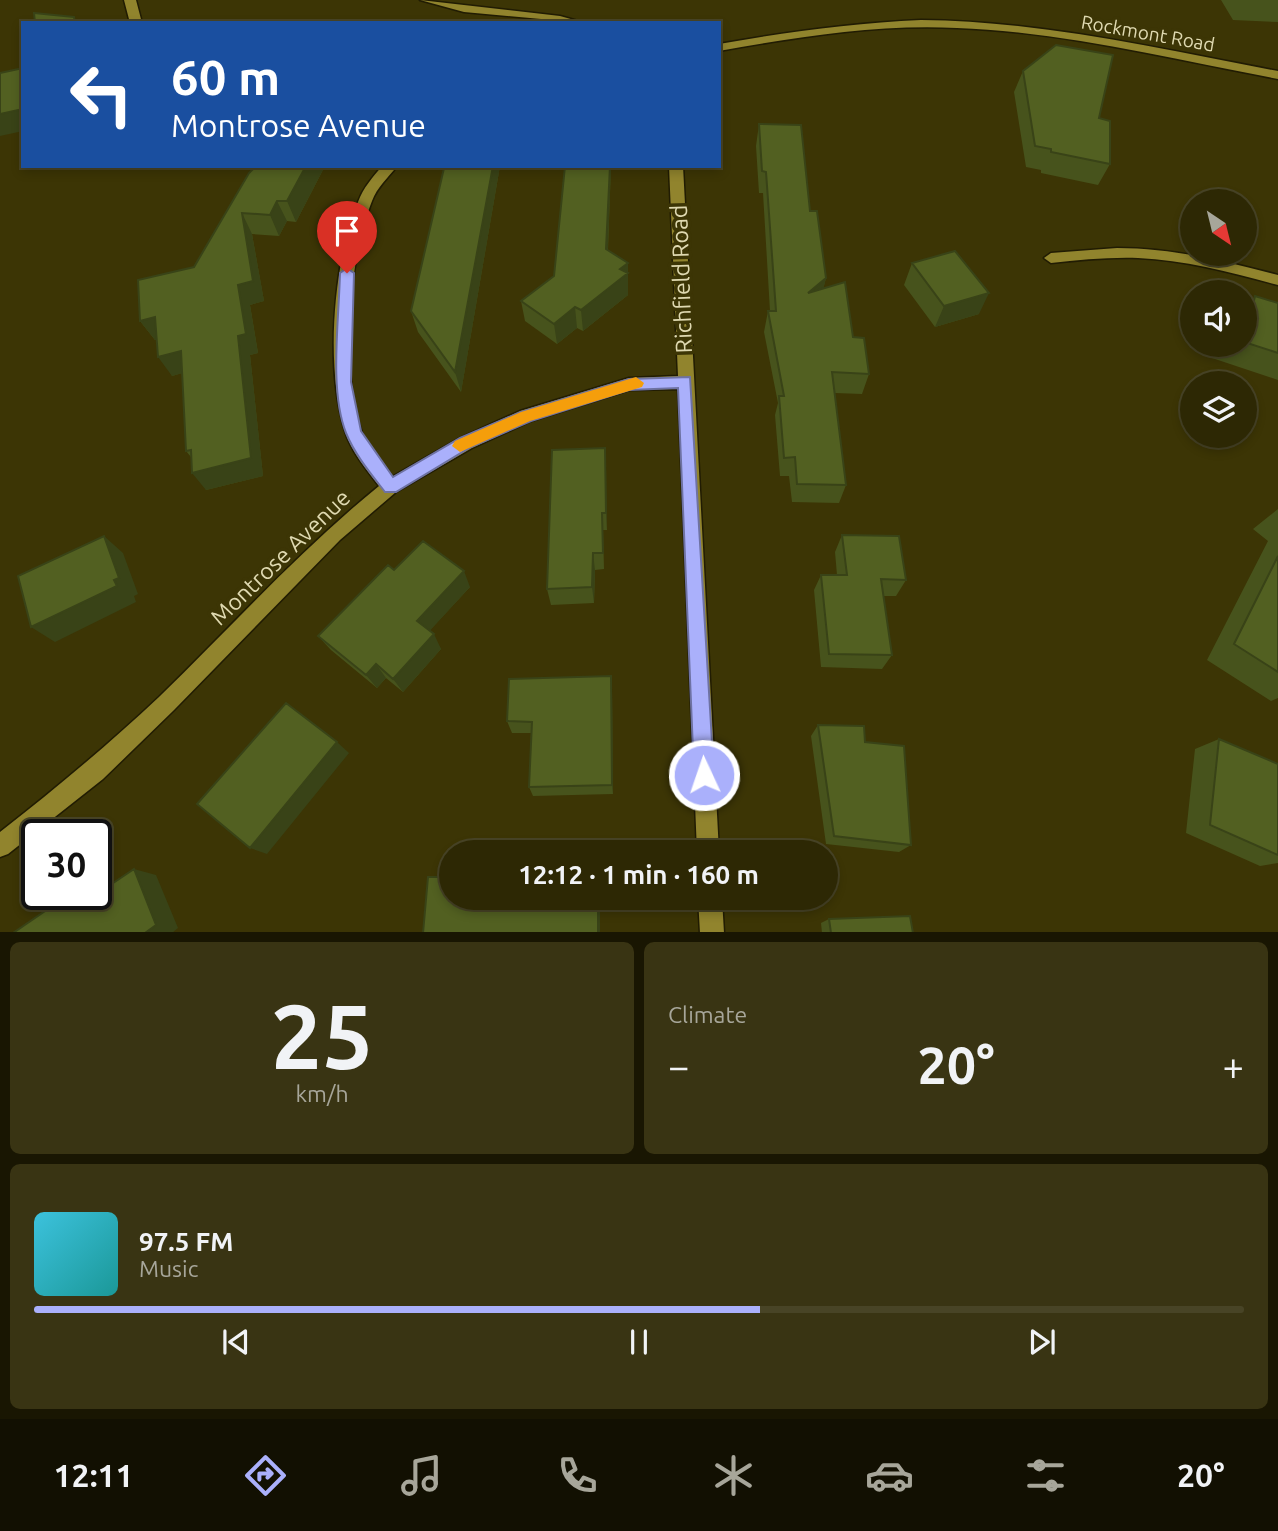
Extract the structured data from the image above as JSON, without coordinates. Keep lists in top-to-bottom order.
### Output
{
  "streets": {
    "street": ["Rockmont Road", "Richfield Road", "Montrose Avenue"]
  },
  "crossings": [
    ["Richfield Road", "Montrose Avenue"]
  ],
  "north": "bottom right",
  "page": {
    "turn": ["60 m", "Montrose Avenue"],
    "limit": "30",
    "trip": "12:12 · 1 min · 160 m",
    "tile": [
      ["25", "km/h"],
      "Climate"
    ],
    "heat": ["−", "20°", "+"],
    "song": ["97.5 FM", "Music"],
    "tabs": ["12:11", "20°"]
  }
}
